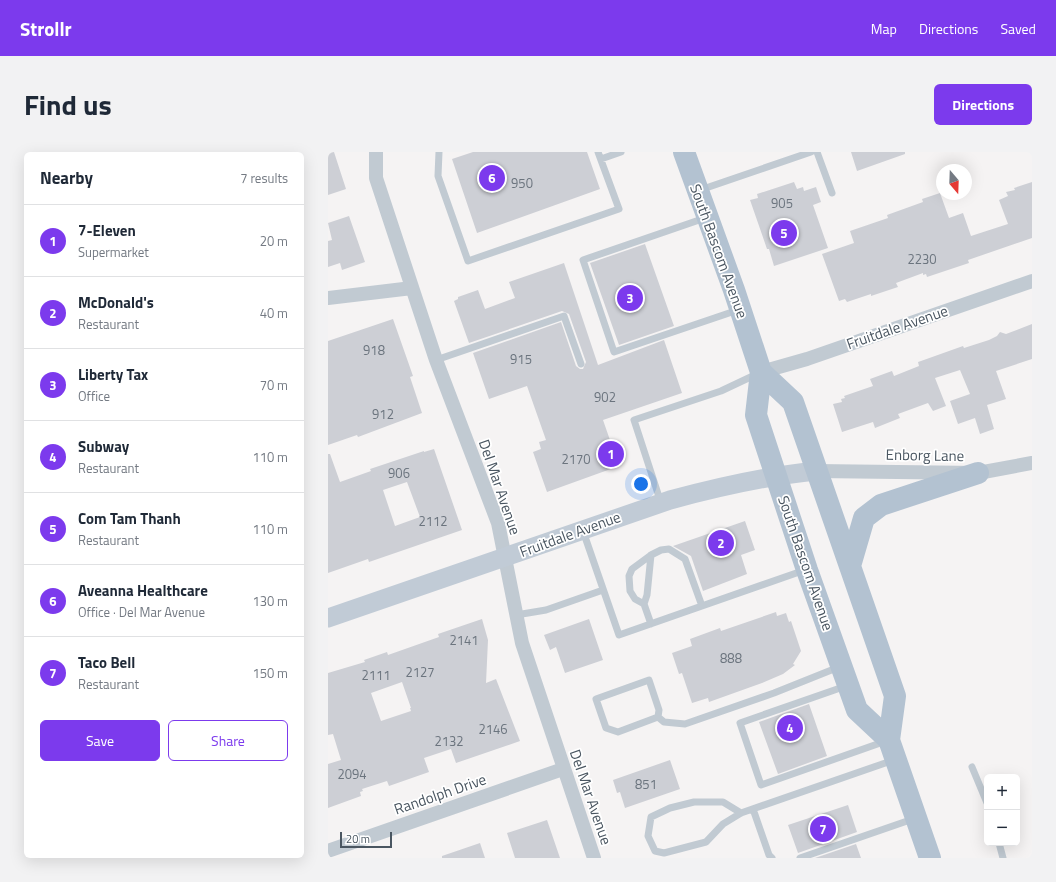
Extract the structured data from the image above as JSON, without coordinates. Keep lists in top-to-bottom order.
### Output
{
  "streets": {
    "main road": ["South Bascom Avenue"],
    "street": [
      "Fruitdale Avenue",
      "Enborg Lane",
      "Del Mar Avenue",
      "Randolph Drive"
    ]
  },
  "crossings": [
    ["South Bascom Avenue", "Fruitdale Avenue"],
    ["South Bascom Avenue", "Enborg Lane"],
    ["Fruitdale Avenue", "Enborg Lane"],
    ["Fruitdale Avenue", "Del Mar Avenue"],
    ["Del Mar Avenue", "Randolph Drive"]
  ],
  "house_numbers": [
    "950",
    "905",
    "2230",
    "918",
    "915",
    "902",
    "912",
    "2170",
    "906",
    "2112",
    "2141",
    "888",
    "2127",
    "2111",
    "2146",
    "2132",
    "2094",
    "851"
  ],
  "scale_bar": "20 m",
  "north": "bottom",
  "page": {
    "header": "Strollr",
    "nav": ["Map", "Directions", "Saved"],
    "title": "Find us",
    "buttons": [
      "Directions",
      ["Save", "Share"]
    ],
    "heading": ["Nearby", "7 results"],
    "pins": [
      "6",
      "5",
      "3",
      "1",
      "2",
      "4",
      "7"
    ],
    "list": [
      {
        "mark": "1",
        "name": "7-Eleven",
        "note": "Supermarket",
        "value": "20 m"
      },
      {
        "mark": "2",
        "name": "McDonald's",
        "note": "Restaurant",
        "value": "40 m"
      },
      {
        "mark": "3",
        "name": "Liberty Tax",
        "note": "Office",
        "value": "70 m"
      },
      {
        "mark": "4",
        "name": "Subway",
        "note": "Restaurant",
        "value": "110 m"
      },
      {
        "mark": "5",
        "name": "Com Tam Thanh",
        "note": "Restaurant",
        "value": "110 m"
      },
      {
        "mark": "6",
        "name": "Aveanna Healthcare",
        "note": "Office · Del Mar Avenue",
        "value": "130 m"
      },
      {
        "mark": "7",
        "name": "Taco Bell",
        "note": "Restaurant",
        "value": "150 m"
      }
    ],
    "map_buttons": ["+", "−"],
    "scale": "20 m"
  }
}
